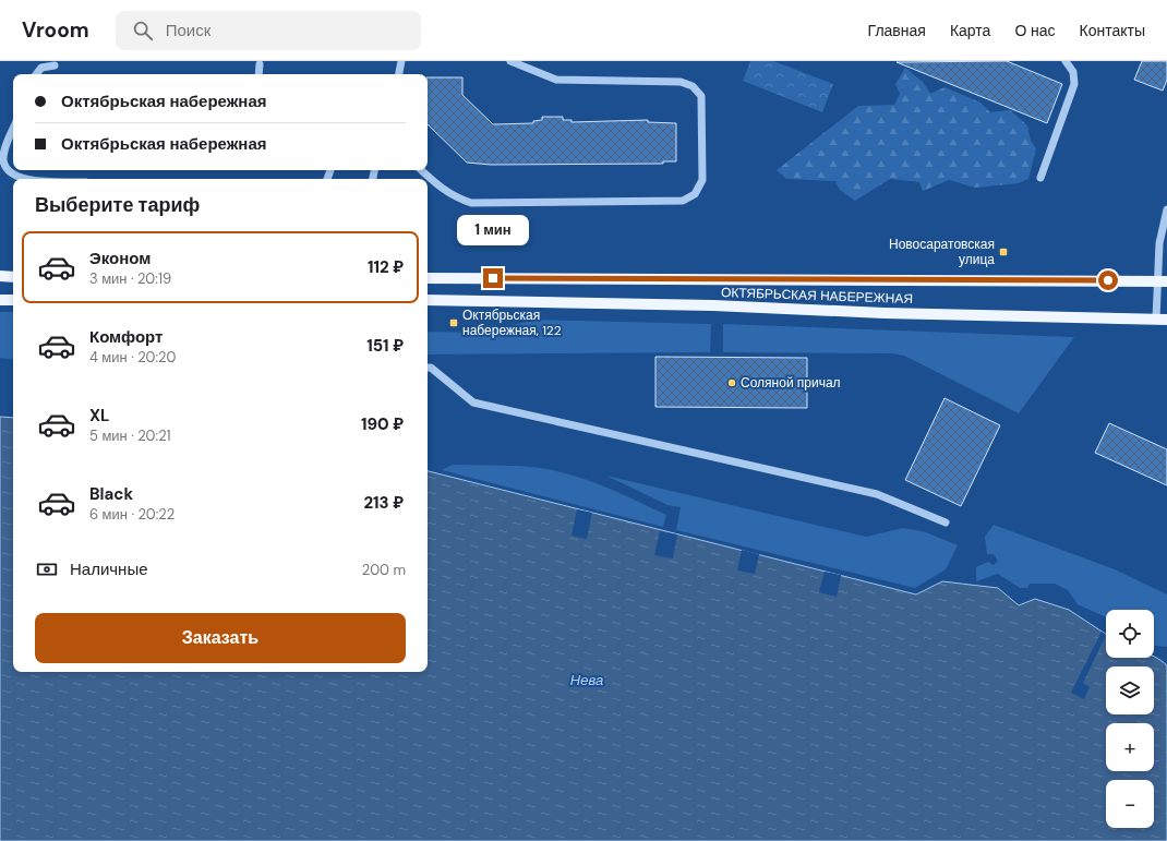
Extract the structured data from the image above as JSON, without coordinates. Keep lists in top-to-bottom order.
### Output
{
  "streets": {
    "main road": ["ОКТЯБРЬСКАЯ НАБЕРЕЖНАЯ"]
  },
  "water": ["Нева"],
  "places": {
    "transit": ["Новосаратовская улица", "Октябрьская набережная, 122"],
    "other": ["Соляной причал"]
  },
  "page": {
    "header": "Vroom",
    "search": "Поиск",
    "nav": [
      "Главная",
      "Карта",
      "О нас",
      "Контакты"
    ],
    "banner": ["Октябрьская набережная", "Октябрьская набережная"],
    "heading": "Выберите тариф",
    "bubble": "1 мин",
    "list": [
      {
        "name": "Эконом",
        "note": "3 мин · 20:19",
        "value": "112 ₽"
      },
      {
        "name": "Комфорт",
        "note": "4 мин · 20:20",
        "value": "151 ₽"
      },
      {
        "name": "XL",
        "note": "5 мин · 20:21",
        "value": "190 ₽"
      },
      {
        "name": "Black",
        "note": "6 мин · 20:22",
        "value": "213 ₽"
      }
    ],
    "pay": ["Наличные", "200 m"],
    "buttons": "Заказать",
    "map_buttons": ["+", "−"]
  }
}
